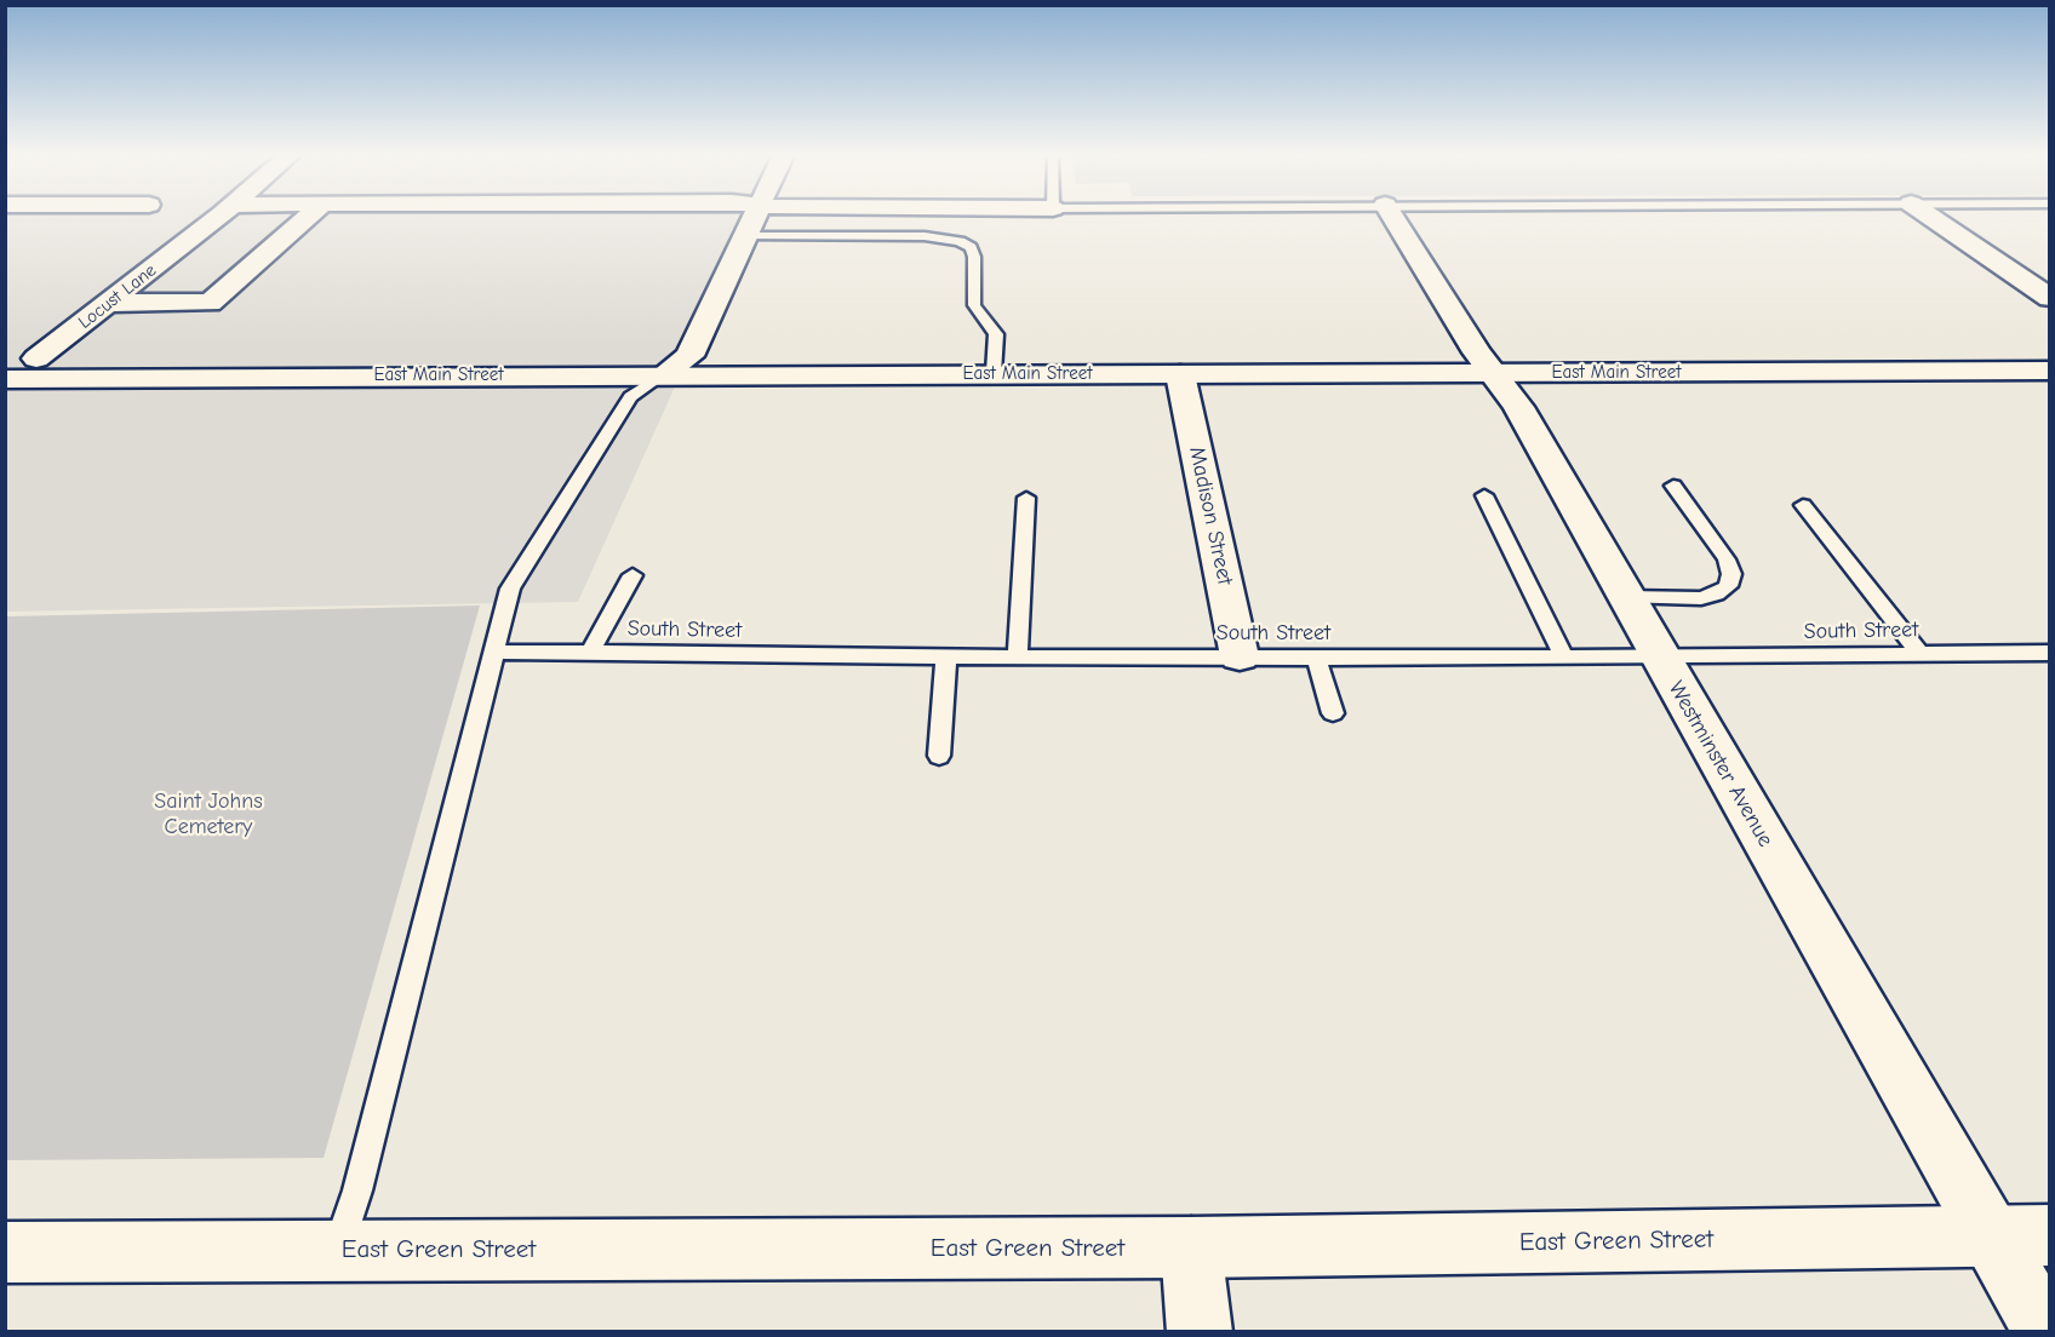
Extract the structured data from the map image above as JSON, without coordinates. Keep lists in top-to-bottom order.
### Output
{
  "streets": {
    "street": [
      "Locust Lane",
      "East Main Street",
      "Madison Street",
      "Westminster Avenue",
      "East Green Street"
    ],
    "lane": ["South Street"]
  },
  "crossings": [
    ["East Main Street", "Madison Street"],
    ["East Main Street", "Westminster Avenue"],
    ["Madison Street", "South Street"],
    ["South Street", "Westminster Avenue"],
    ["Westminster Avenue", "East Green Street"]
  ],
  "parks": ["Saint Johns Cemetery"]
}
